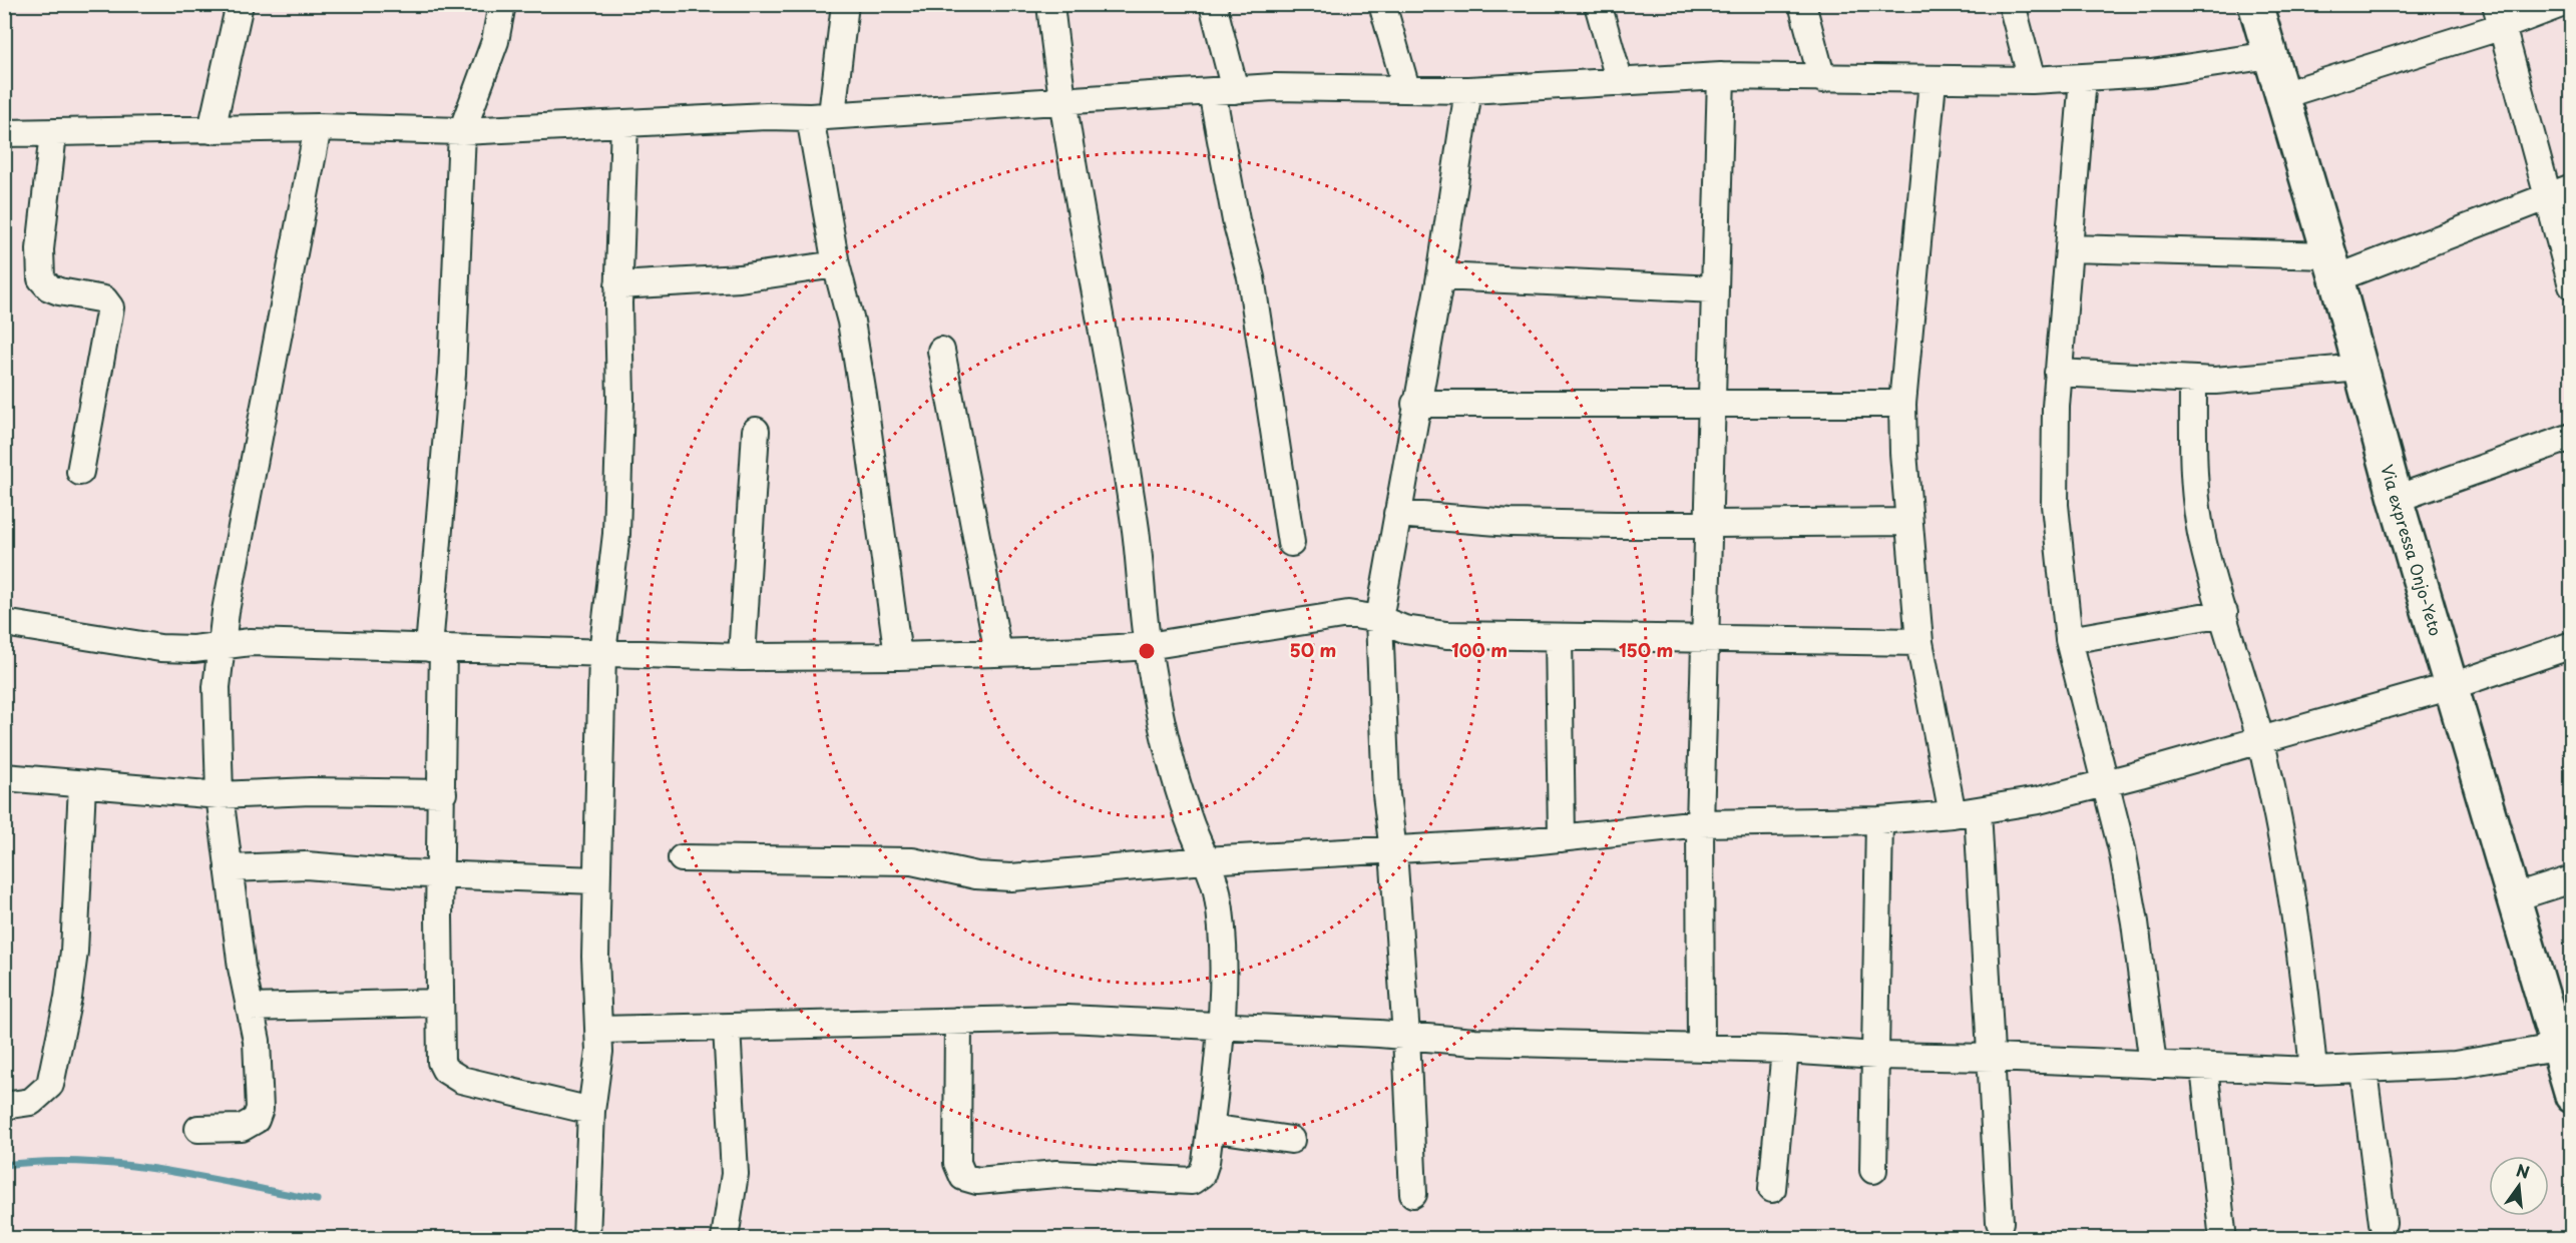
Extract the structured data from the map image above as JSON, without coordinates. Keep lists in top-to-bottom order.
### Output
{
  "streets": {
    "main road": ["Via expressa Onjo-Yeto"]
  },
  "north": "top",
  "rings": ["50 m", "100 m", "150 m"]
}
